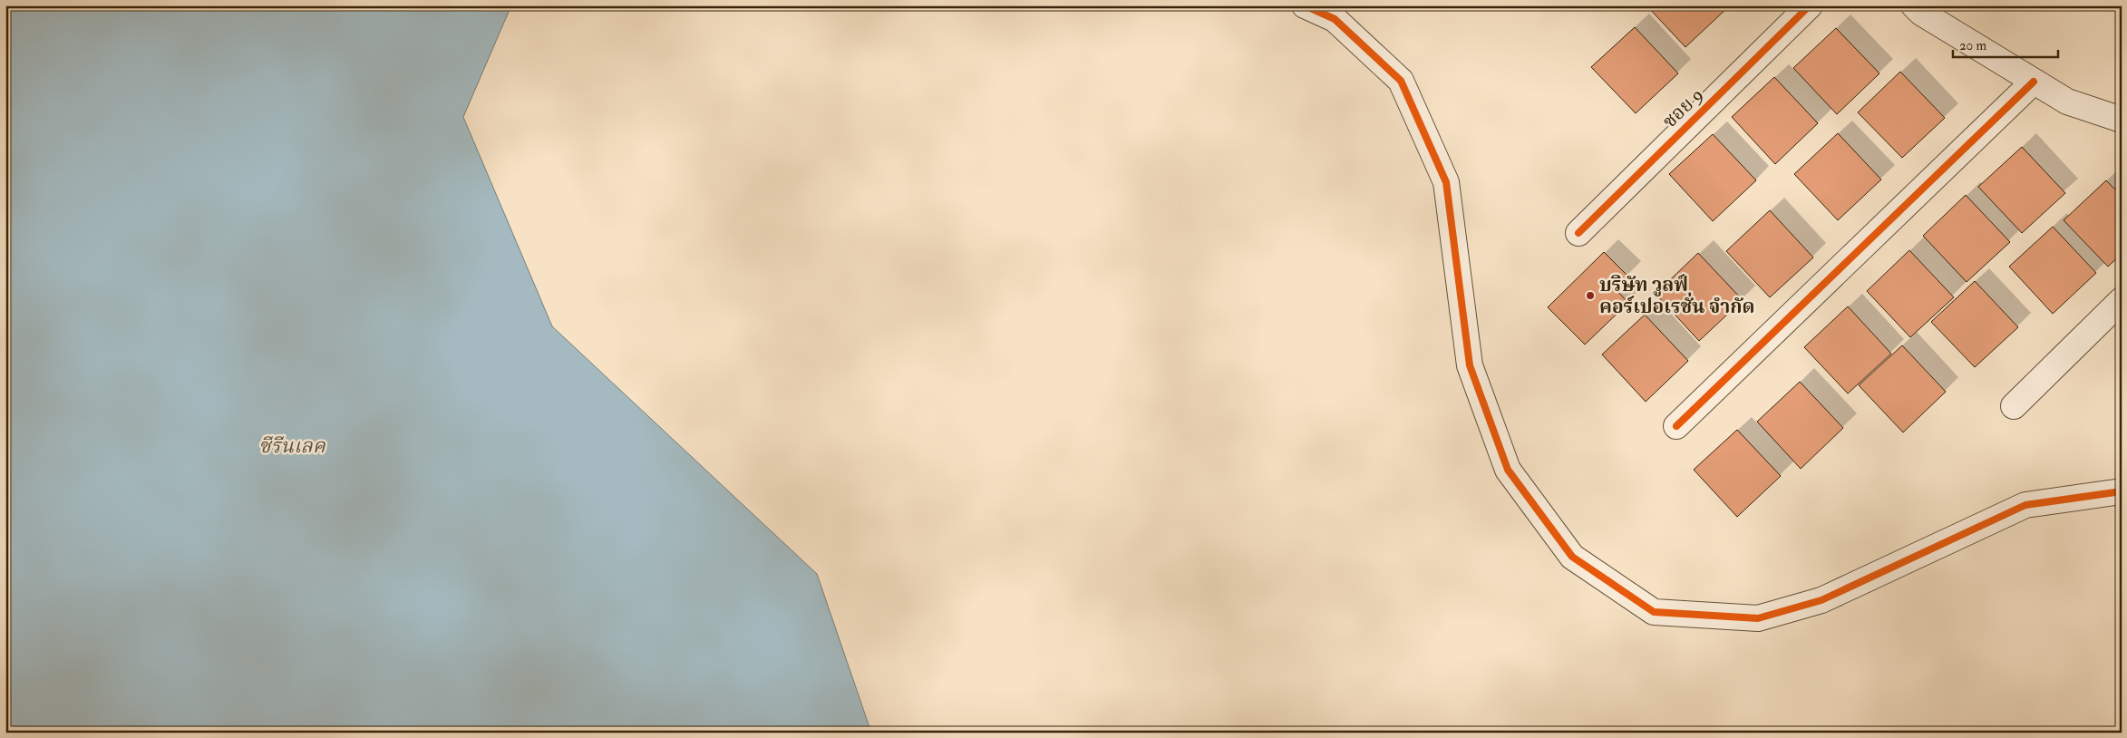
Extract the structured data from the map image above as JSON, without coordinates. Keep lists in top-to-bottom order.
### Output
{
  "streets": {
    "street": ["ซอย 9"]
  },
  "water": ["ซีรีนเลค"],
  "places": ["บริษัท วูลฟ์ คอร์เปอเรชั่น จำกัด"],
  "scale_bar": "20 m"
}
